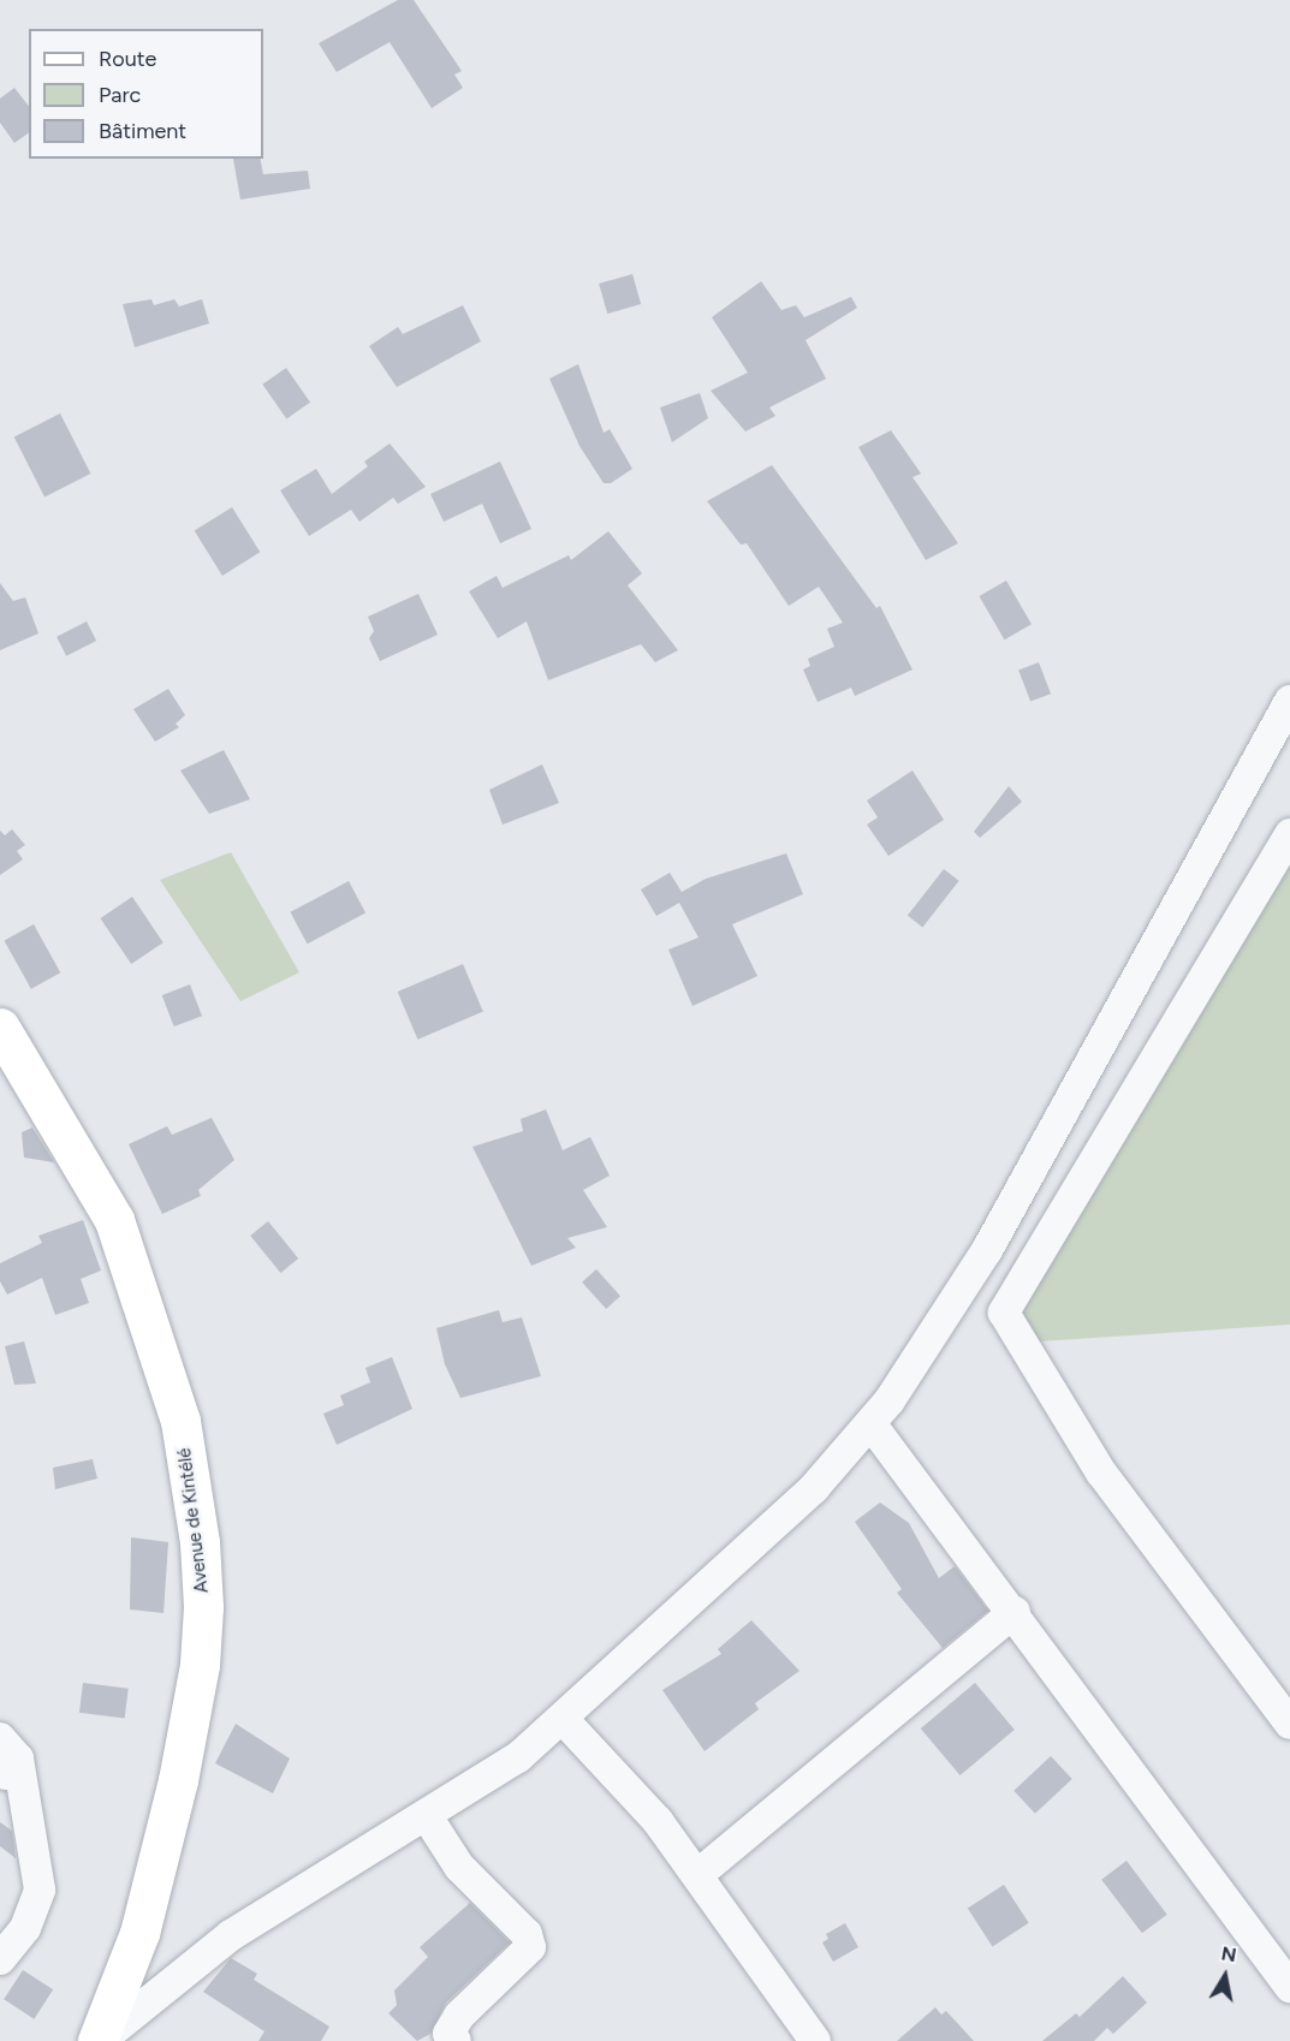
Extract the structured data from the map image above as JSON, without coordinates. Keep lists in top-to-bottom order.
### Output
{
  "streets": {
    "main road": ["Avenue de Kintélé"]
  },
  "legend": ["Route", "Parc", "Bâtiment"],
  "north": "top"
}
